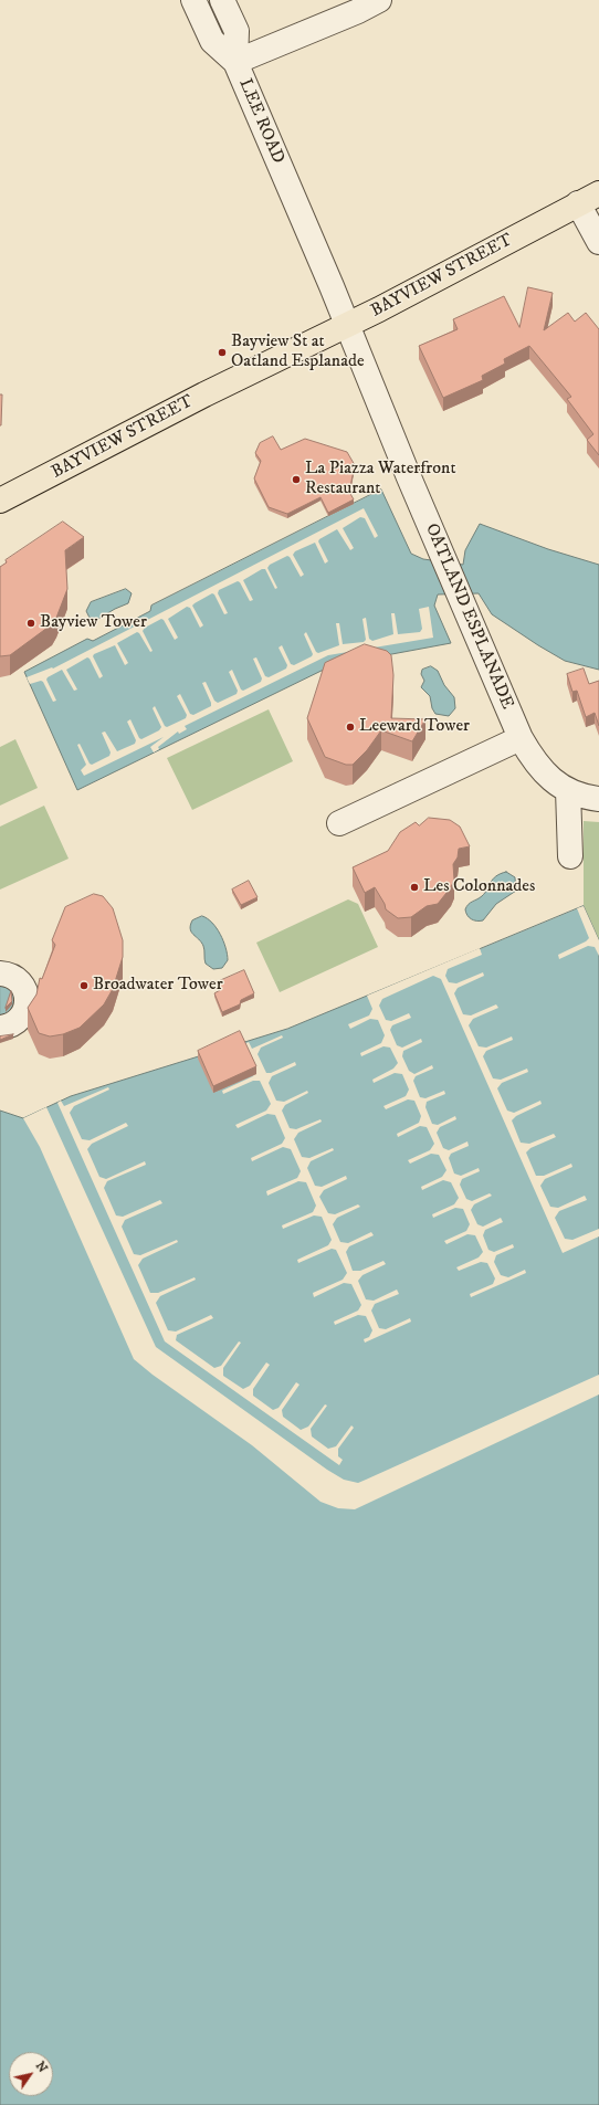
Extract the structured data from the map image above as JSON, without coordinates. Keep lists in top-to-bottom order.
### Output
{
  "streets": {
    "main road": ["BAYVIEW STREET"],
    "street": ["LEE ROAD", "OATLAND ESPLANADE"]
  },
  "crossings": [
    ["LEE ROAD", "BAYVIEW STREET"],
    ["LEE ROAD", "OATLAND ESPLANADE"],
    ["BAYVIEW STREET", "OATLAND ESPLANADE"]
  ],
  "places": [
    "Bayview St at Oatland Esplanade",
    "La Piazza Waterfront Restaurant",
    "Bayview Tower",
    "Leeward Tower",
    "Les Colonnades",
    "Broadwater Tower"
  ],
  "north": "top right"
}
